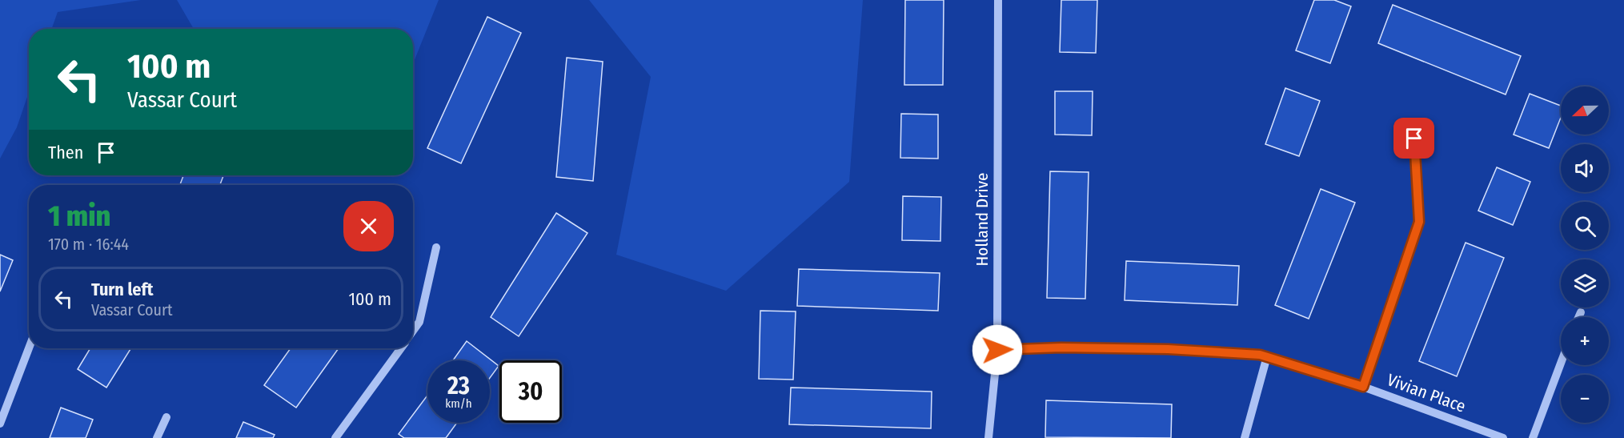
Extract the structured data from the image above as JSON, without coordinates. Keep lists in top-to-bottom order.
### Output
{
  "streets": {
    "street": ["Holland Drive", "Vivian Place"]
  },
  "crossings": [
    ["Holland Drive", "Vivian Place"]
  ],
  "north": "left",
  "page": {
    "turn": ["100 m", "Vassar Court"],
    "map_buttons": ["+", "−"],
    "then": "Then",
    "heading": ["1 min", "170 m · 16:44"],
    "list": [
      {
        "name": "Turn left",
        "note": "Vassar Court",
        "value": "100 m"
      }
    ],
    "speed": "23 km/h",
    "limit": "30"
  }
}
